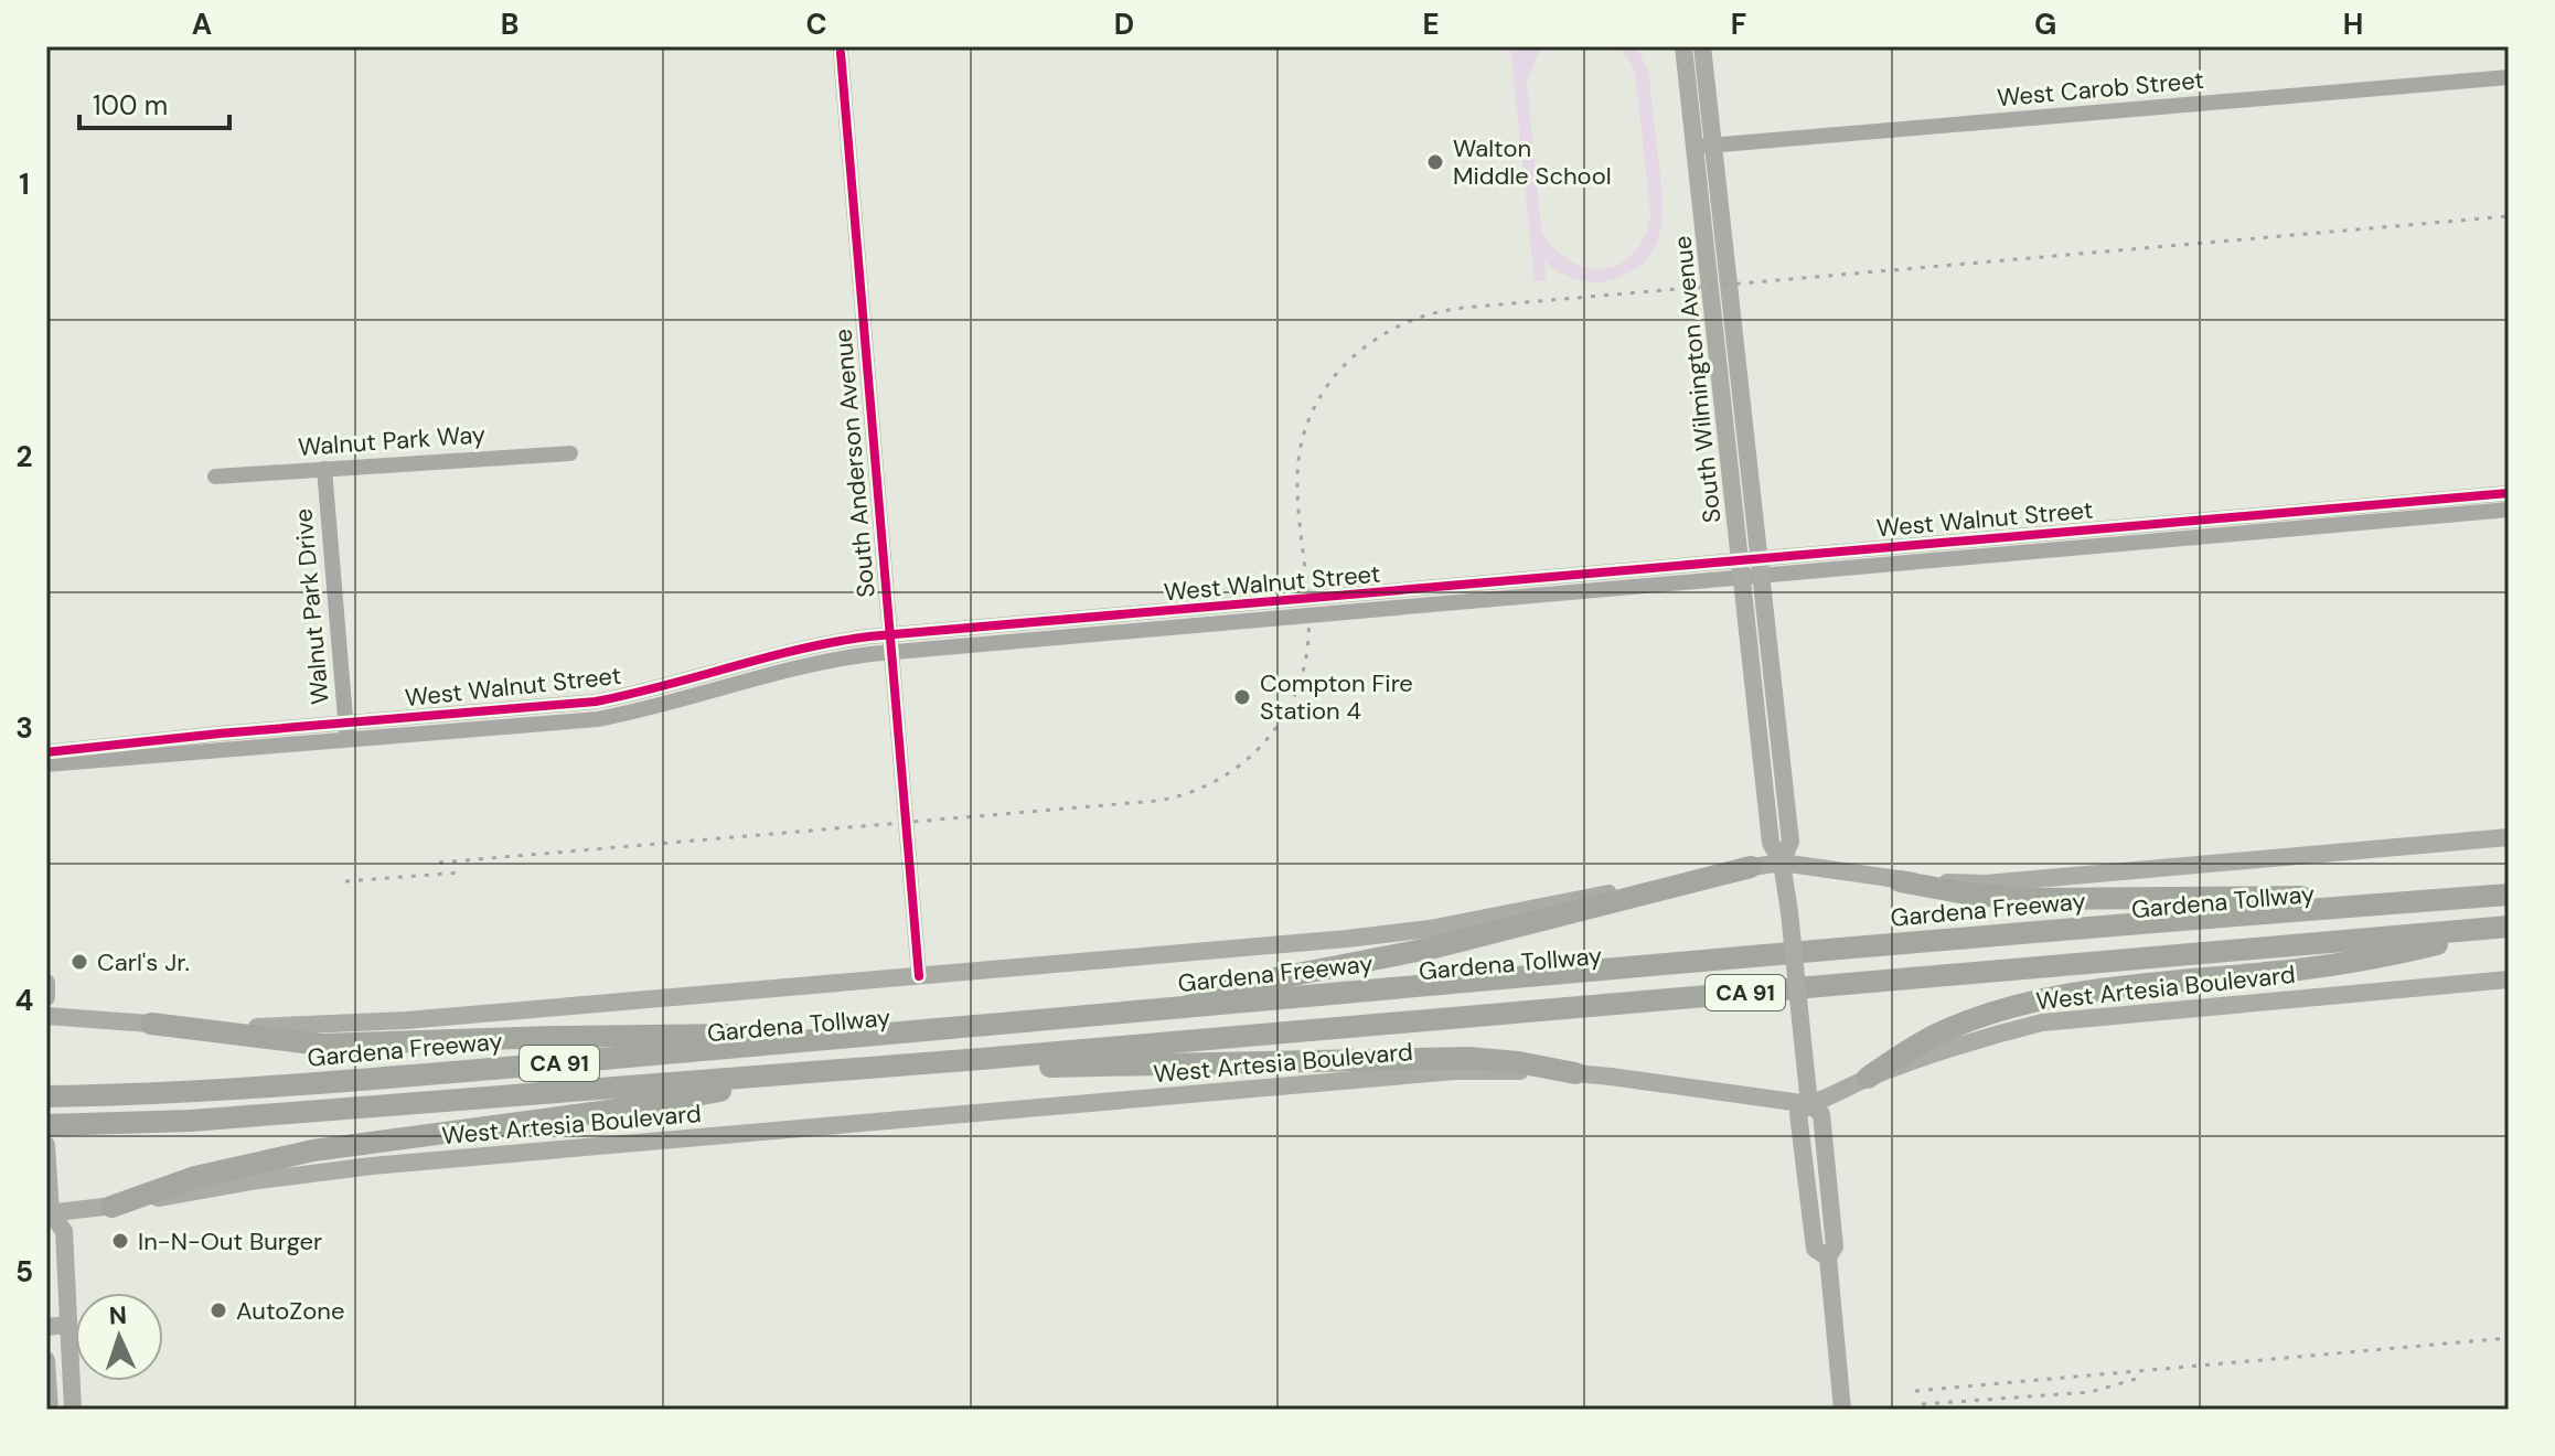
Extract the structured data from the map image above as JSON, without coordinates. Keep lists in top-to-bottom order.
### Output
{
  "streets": {
    "highway": ["Gardena Tollway", "Gardena Freeway", "CA 91"],
    "main road": ["South Wilmington Avenue", "West Artesia Boulevard"],
    "street": [
      "West Carob Street",
      "Walnut Park Way",
      "South Anderson Avenue",
      "West Walnut Street",
      "Walnut Park Drive"
    ]
  },
  "crossings": [
    ["West Carob Street", "South Wilmington Avenue"],
    ["South Wilmington Avenue", "West Walnut Street"],
    ["South Wilmington Avenue", "West Artesia Boulevard"],
    ["Walnut Park Way", "Walnut Park Drive"],
    ["South Anderson Avenue", "West Walnut Street"],
    ["West Walnut Street", "Walnut Park Drive"],
    ["Gardena Tollway", "Gardena Freeway"],
    ["Gardena Tollway", "CA 91"]
  ],
  "places": [
    "Walton Middle School",
    "Compton Fire Station 4",
    "Carl's Jr.",
    "In-N-Out Burger",
    "AutoZone"
  ],
  "scale_bar": "100 m",
  "north": "top",
  "grid": {
    "columns": [
      "A",
      "B",
      "C",
      "D",
      "E",
      "F",
      "G",
      "H"
    ],
    "rows": [
      "1",
      "2",
      "3",
      "4",
      "5"
    ]
  }
}
